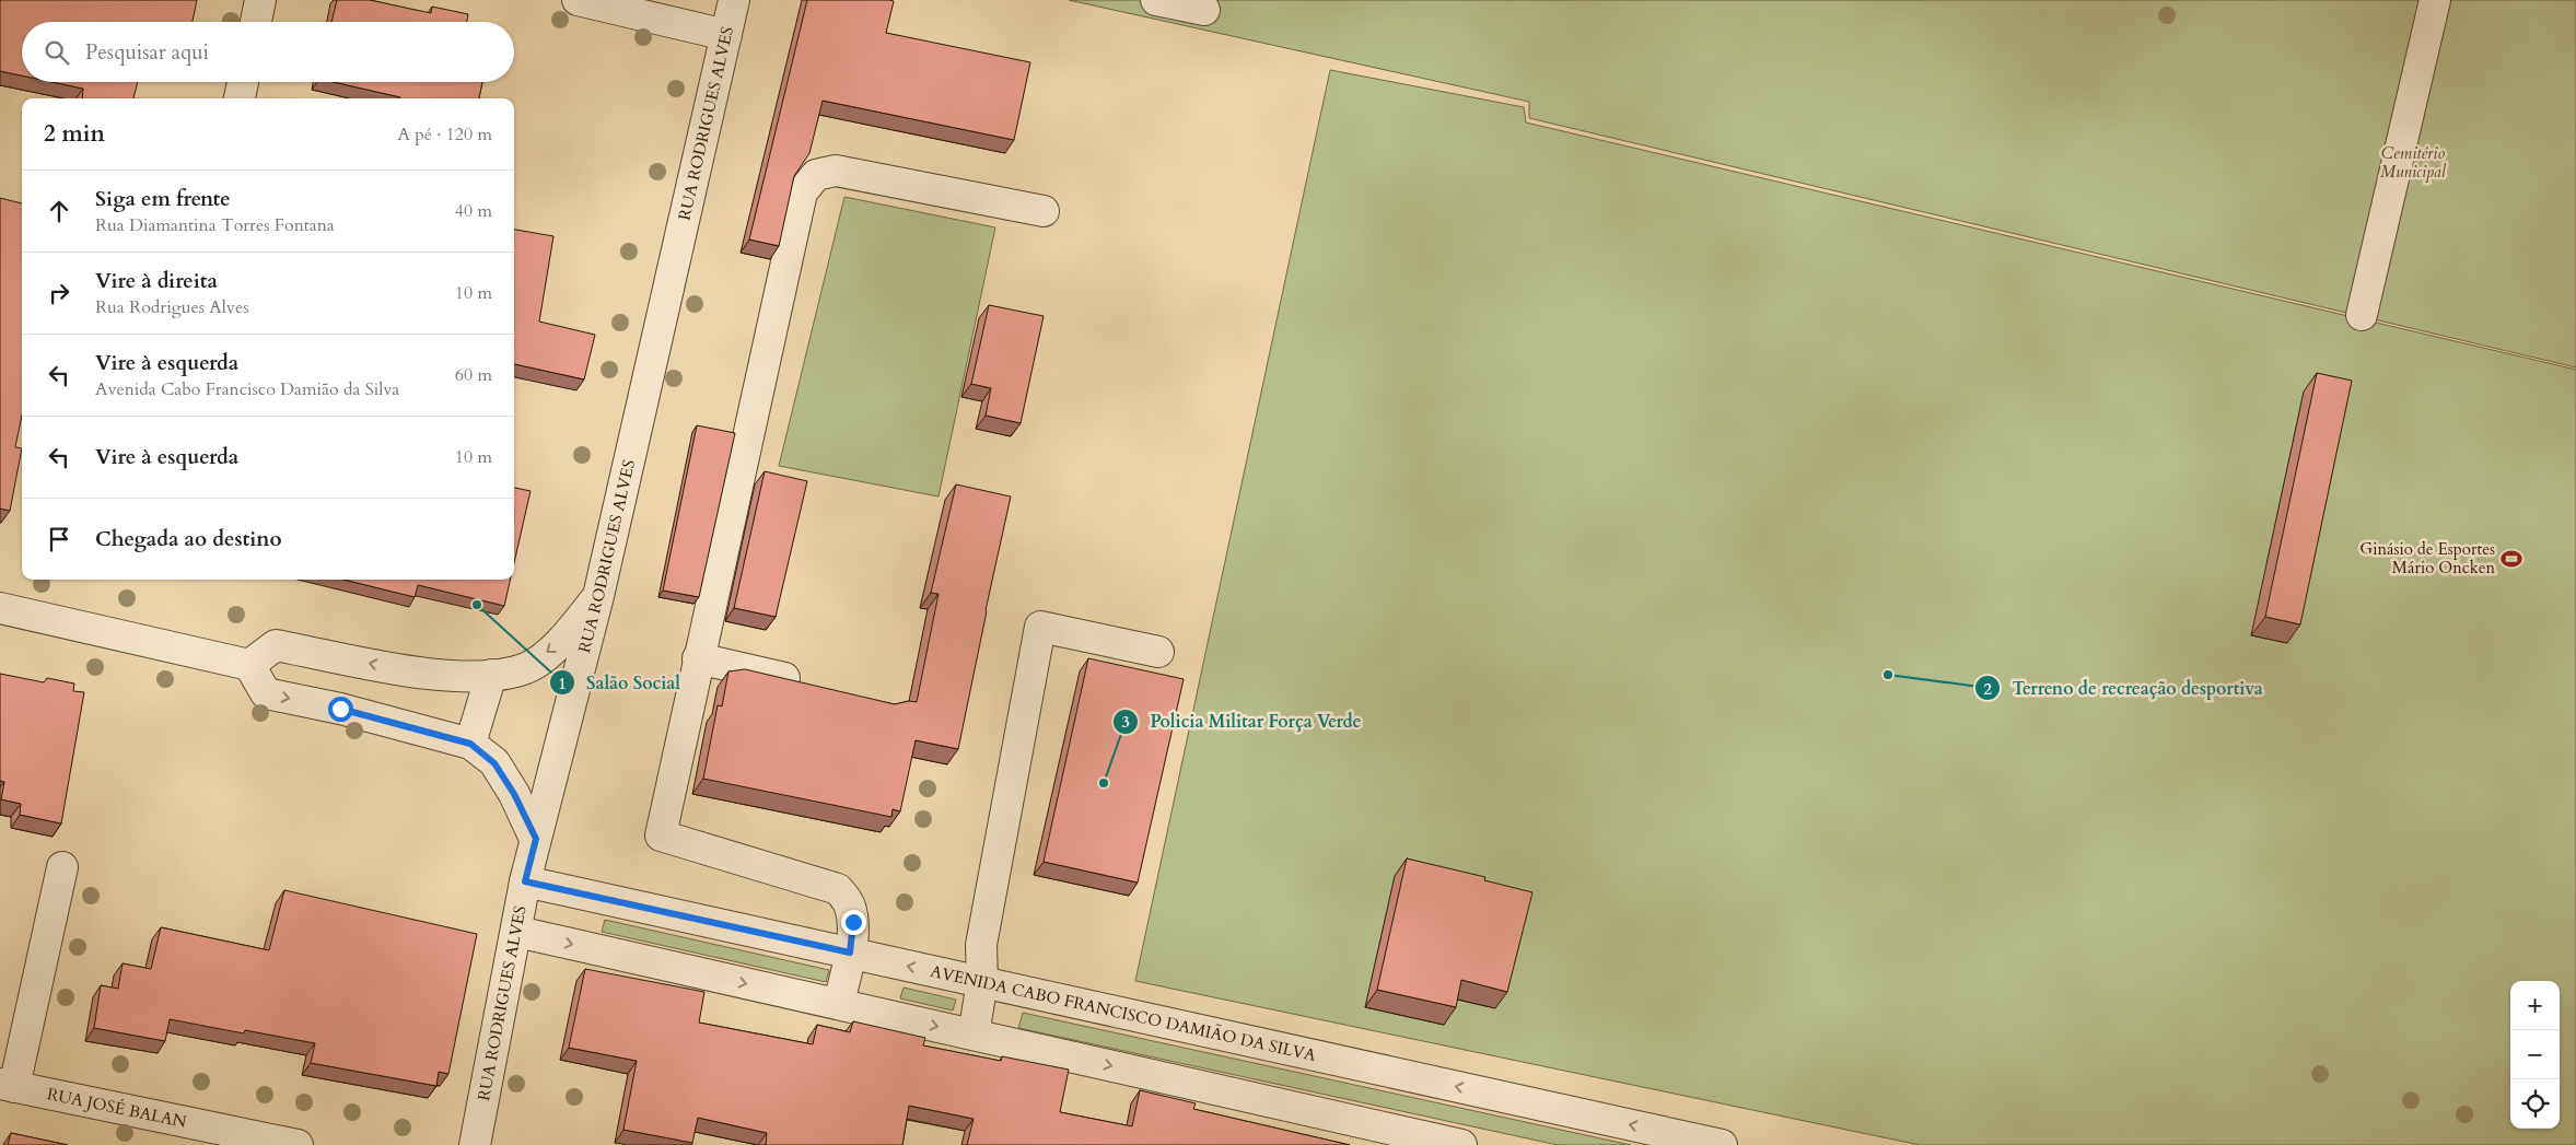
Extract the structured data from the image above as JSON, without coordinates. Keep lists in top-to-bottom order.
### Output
{
  "streets": {
    "street": ["RUA RODRIGUES ALVES", "AVENIDA CABO FRANCISCO DAMIÃO DA SILVA", "RUA JOSÉ BALAN"]
  },
  "crossings": [
    ["RUA RODRIGUES ALVES", "AVENIDA CABO FRANCISCO DAMIÃO DA SILVA"]
  ],
  "parks": ["Cemitério Municipal"],
  "places": {
    "sports": ["Ginásio de Esportes Mário Oncken"],
    "other": ["Salão Social", "Terreno de recreação desportiva", "Policia Militar Força Verde"]
  },
  "page": {
    "search": "Pesquisar aqui",
    "heading": ["2 min", "A pé · 120 m"],
    "list": [
      ["Siga em frente", "Rua Diamantina Torres Fontana", "40 m"],
      ["Vire à direita", "Rua Rodrigues Alves", "10 m"],
      ["Vire à esquerda", "Avenida Cabo Francisco Damião da Silva", "60 m"],
      ["Vire à esquerda", "10 m"],
      "Chegada ao destino"
    ],
    "map_buttons": ["+", "−"]
  }
}
